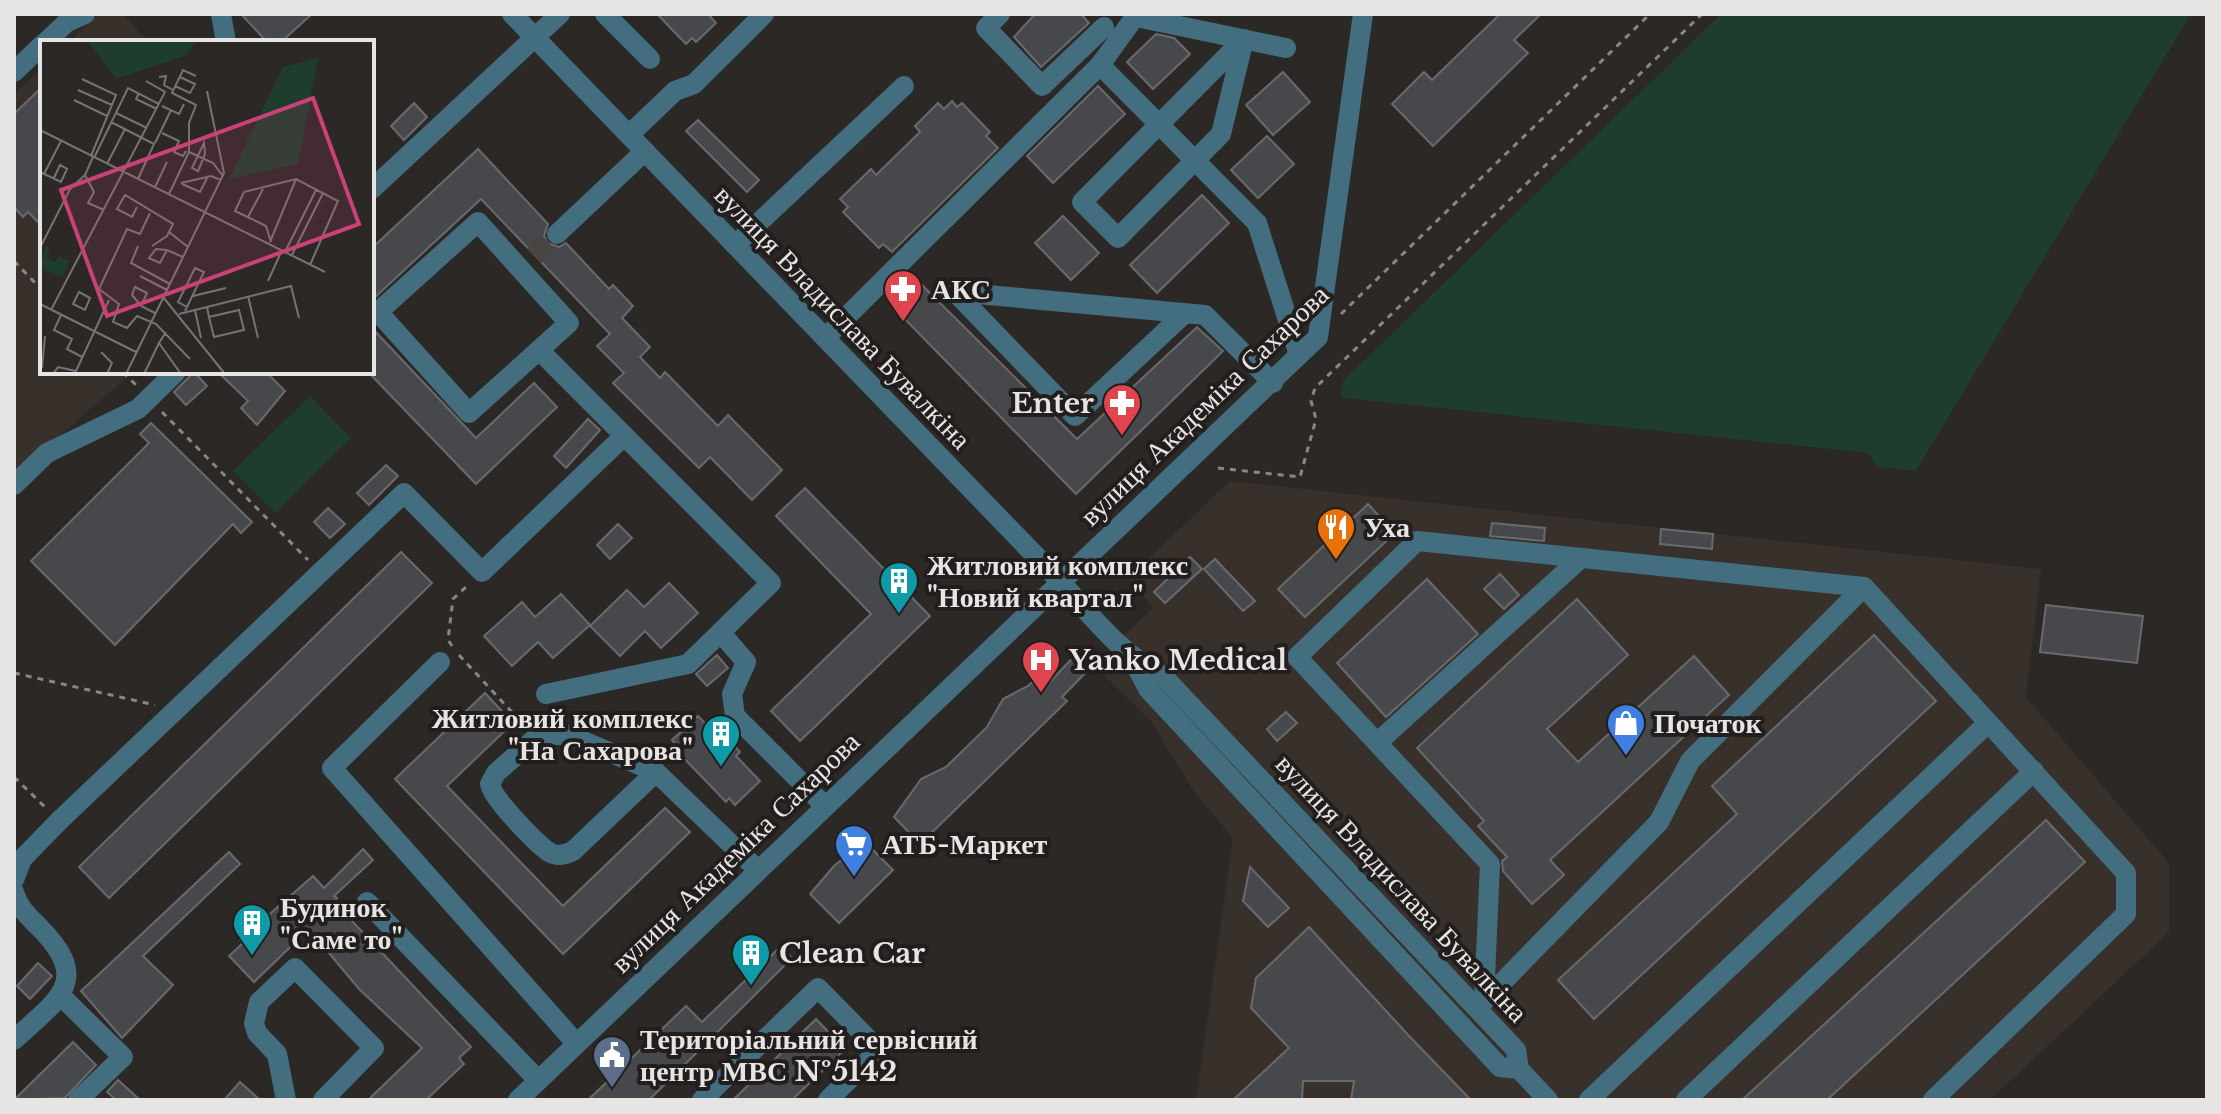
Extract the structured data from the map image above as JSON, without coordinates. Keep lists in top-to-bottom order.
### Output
{
  "streets": {
    "street": ["вулиця Владислава Бувалкіна", "вулиця Академіка Сахарова"]
  },
  "crossings": [
    ["вулиця Владислава Бувалкіна", "вулиця Академіка Сахарова"]
  ],
  "places": {
    "pharmacy": ["АКС", "Enter"],
    "restaurant": ["Уха"],
    "building": [
      "Житловий комплекс \"Новий квартал\"",
      "Житловий комплекс \"На Сахарова\"",
      "Будинок \"Саме то\"",
      "Clean Car"
    ],
    "hospital": ["Yanko Medical"],
    "shop": ["Початок"],
    "supermarket": ["АТБ-Маркет"],
    "public building": ["Територіальний сервісний центр МВС №5142"]
  }
}
